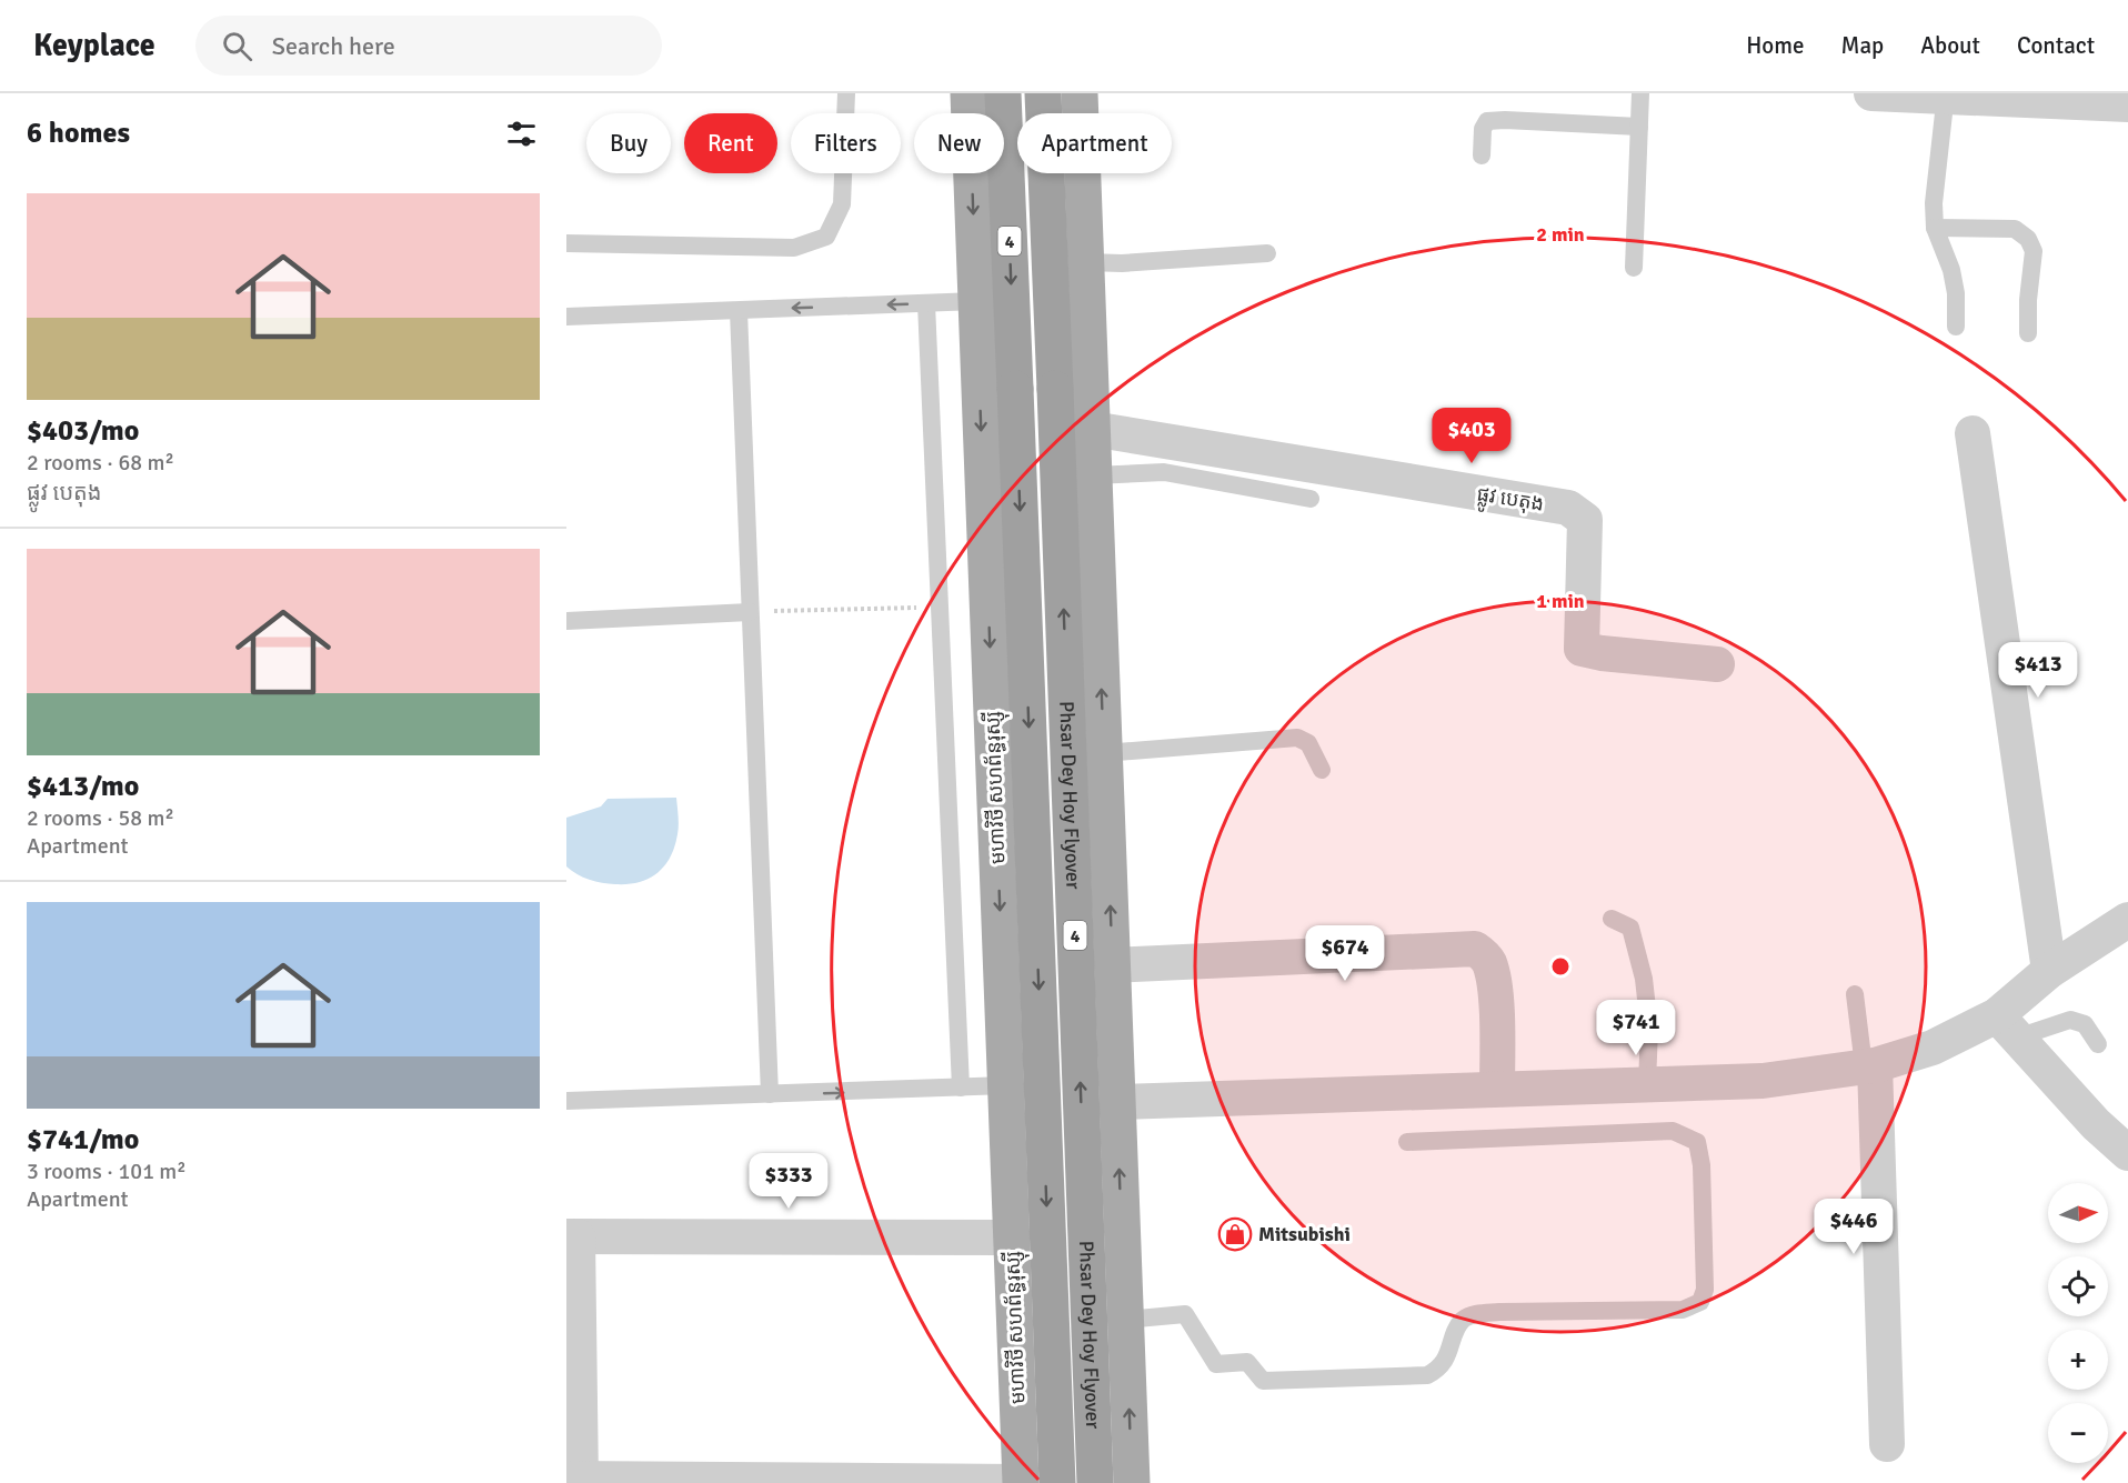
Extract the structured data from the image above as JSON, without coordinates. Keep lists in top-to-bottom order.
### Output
{
  "streets": {
    "highway": ["4", "Phsar Dey Hoy Flyover"],
    "main road": ["មហាវិថី សហព័ន្ធរុស្ស៊ី"],
    "street": ["ផ្លូវ បេតុង"]
  },
  "places": {
    "shop": ["Mitsubishi"]
  },
  "north": "right",
  "page": {
    "header": "Keyplace",
    "search": "Search here",
    "nav": [
      "Home",
      "Map",
      "About",
      "Contact"
    ],
    "heading": "6 homes",
    "chip": [
      "Buy",
      "Rent",
      "Filters",
      "New",
      "Apartment"
    ],
    "list": [
      {
        "name": "$403/mo",
        "note": "2 rooms · 68 m² · ផ្លូវ បេតុង"
      },
      {
        "name": "$413/mo",
        "note": "2 rooms · 58 m² · Apartment"
      },
      {
        "name": "$741/mo",
        "note": "3 rooms · 101 m² · Apartment"
      }
    ],
    "price": [
      "$403",
      "$413",
      "$674",
      "$741",
      "$333",
      "$446"
    ],
    "map_buttons": ["+", "−"]
  },
  "rings": ["2 min", "1 min"]
}
